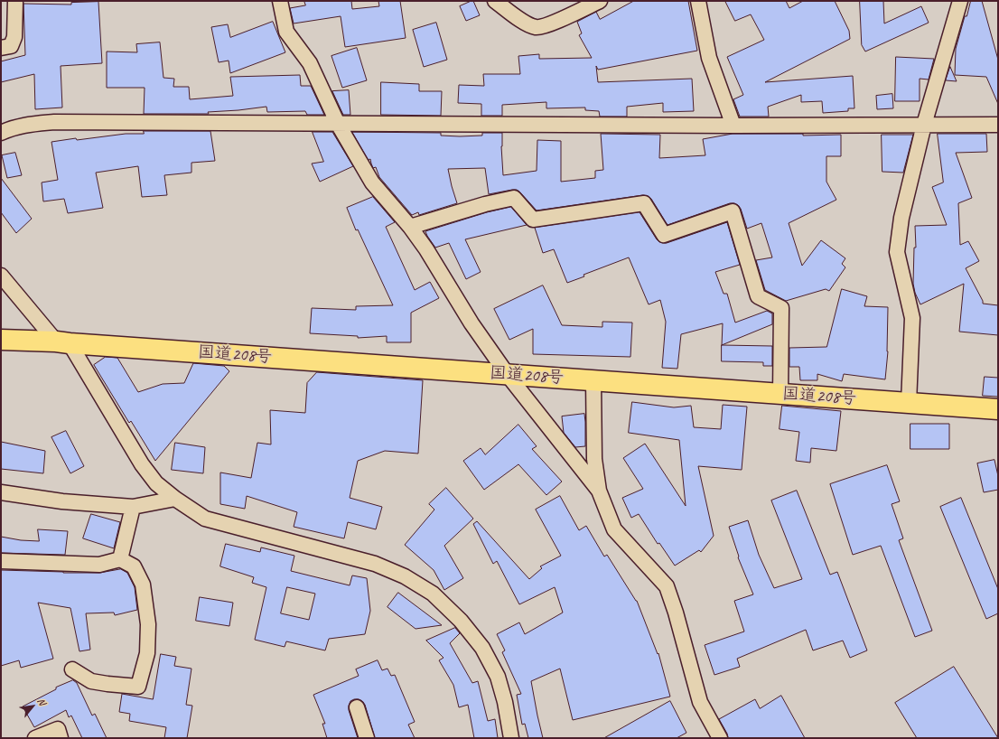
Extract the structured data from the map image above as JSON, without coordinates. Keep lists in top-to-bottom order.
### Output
{
  "streets": {
    "highway": ["国道208号"]
  },
  "north": "top right"
}
